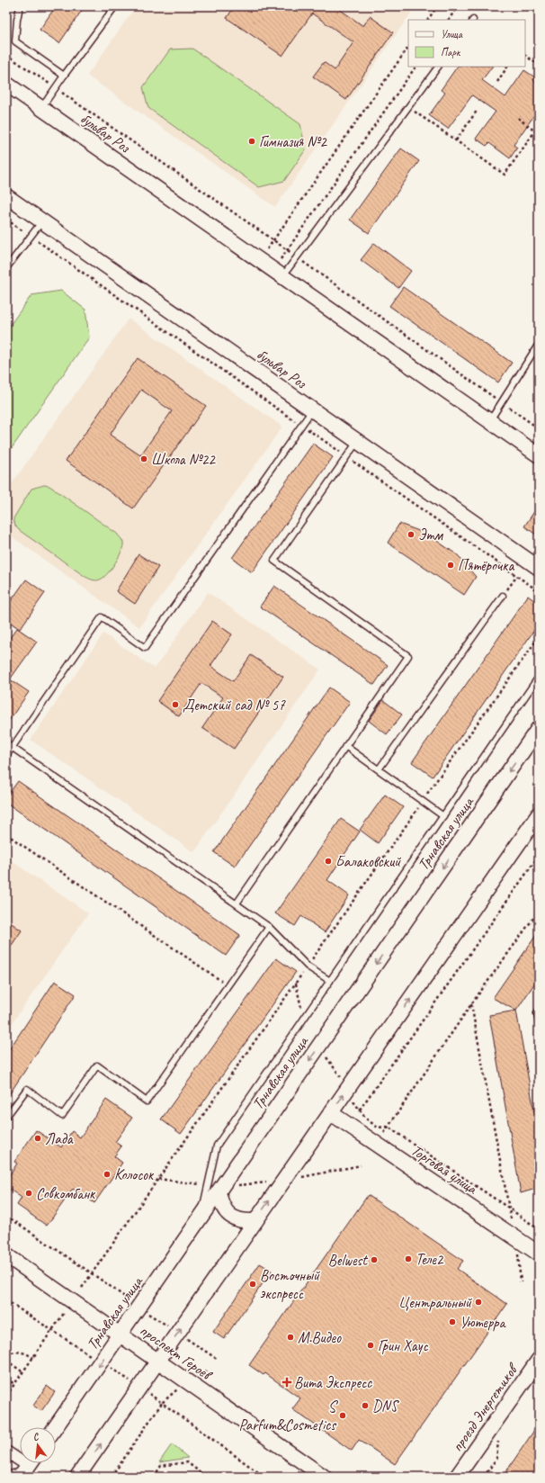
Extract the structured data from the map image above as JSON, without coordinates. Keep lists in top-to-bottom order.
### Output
{
  "streets": {
    "street": [
      "бульвар Роз",
      "Трнавская улица",
      "Торговая улица",
      "проспект Героев",
      "проезд Энергетиков"
    ]
  },
  "crossings": [
    ["Трнавская улица", "проспект Героев"]
  ],
  "places": {
    "other": [
      "Гимназия №2",
      "Школа №22",
      "Этм",
      "Пятёрочка",
      "Детский сад № 57",
      "Балаковский",
      "Лада",
      "Колосок",
      "Совкомбанк",
      "Теле2",
      "Belwest",
      "Восточный экспресс",
      "Центральный",
      "Уютерра",
      "М.Видео",
      "Грин Хаус",
      "DNS",
      "S Parfum&Cosmetics"
    ],
    "health": ["Вита Экспресс"]
  },
  "legend": ["Улица", "Парк"],
  "north": "top"
}
